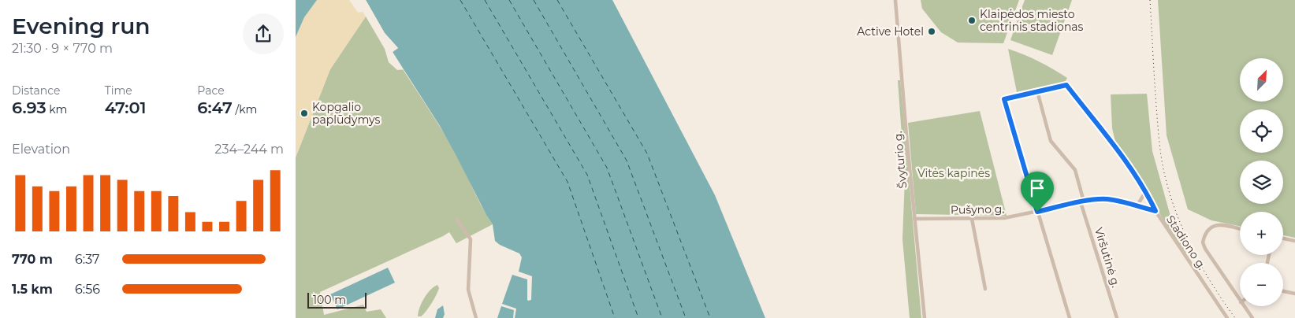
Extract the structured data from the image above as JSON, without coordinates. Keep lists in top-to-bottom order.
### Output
{
  "streets": {
    "street": [
      "Švyturio g.",
      "Pušyno g.",
      "Stadiono g.",
      "Viršutinė g."
    ]
  },
  "crossings": [
    ["Švyturio g.", "Pušyno g."],
    ["Pušyno g.", "Stadiono g."],
    ["Pušyno g.", "Viršutinė g."]
  ],
  "parks": ["Vitės kapinės"],
  "places": ["Klaipėdos miesto centrinis stadionas", "Active Hotel", "Kopgalio paplūdymys"],
  "scale_bar": "100 m",
  "north": "top right",
  "page": {
    "heading": ["Evening run", "21:30 · 9 × 770 m"],
    "map_buttons": ["+", "−"],
    "stats": [
      ["Distance", "6.93 km"],
      ["Time", "47:01"],
      ["Pace", "6:47 /km"]
    ],
    "chart": ["Elevation", "234–244 m"],
    "list": [
      {
        "name": "770 m",
        "note": "6:37"
      },
      {
        "name": "1.5 km",
        "note": "6:56"
      }
    ],
    "scale": "100 m"
  }
}
